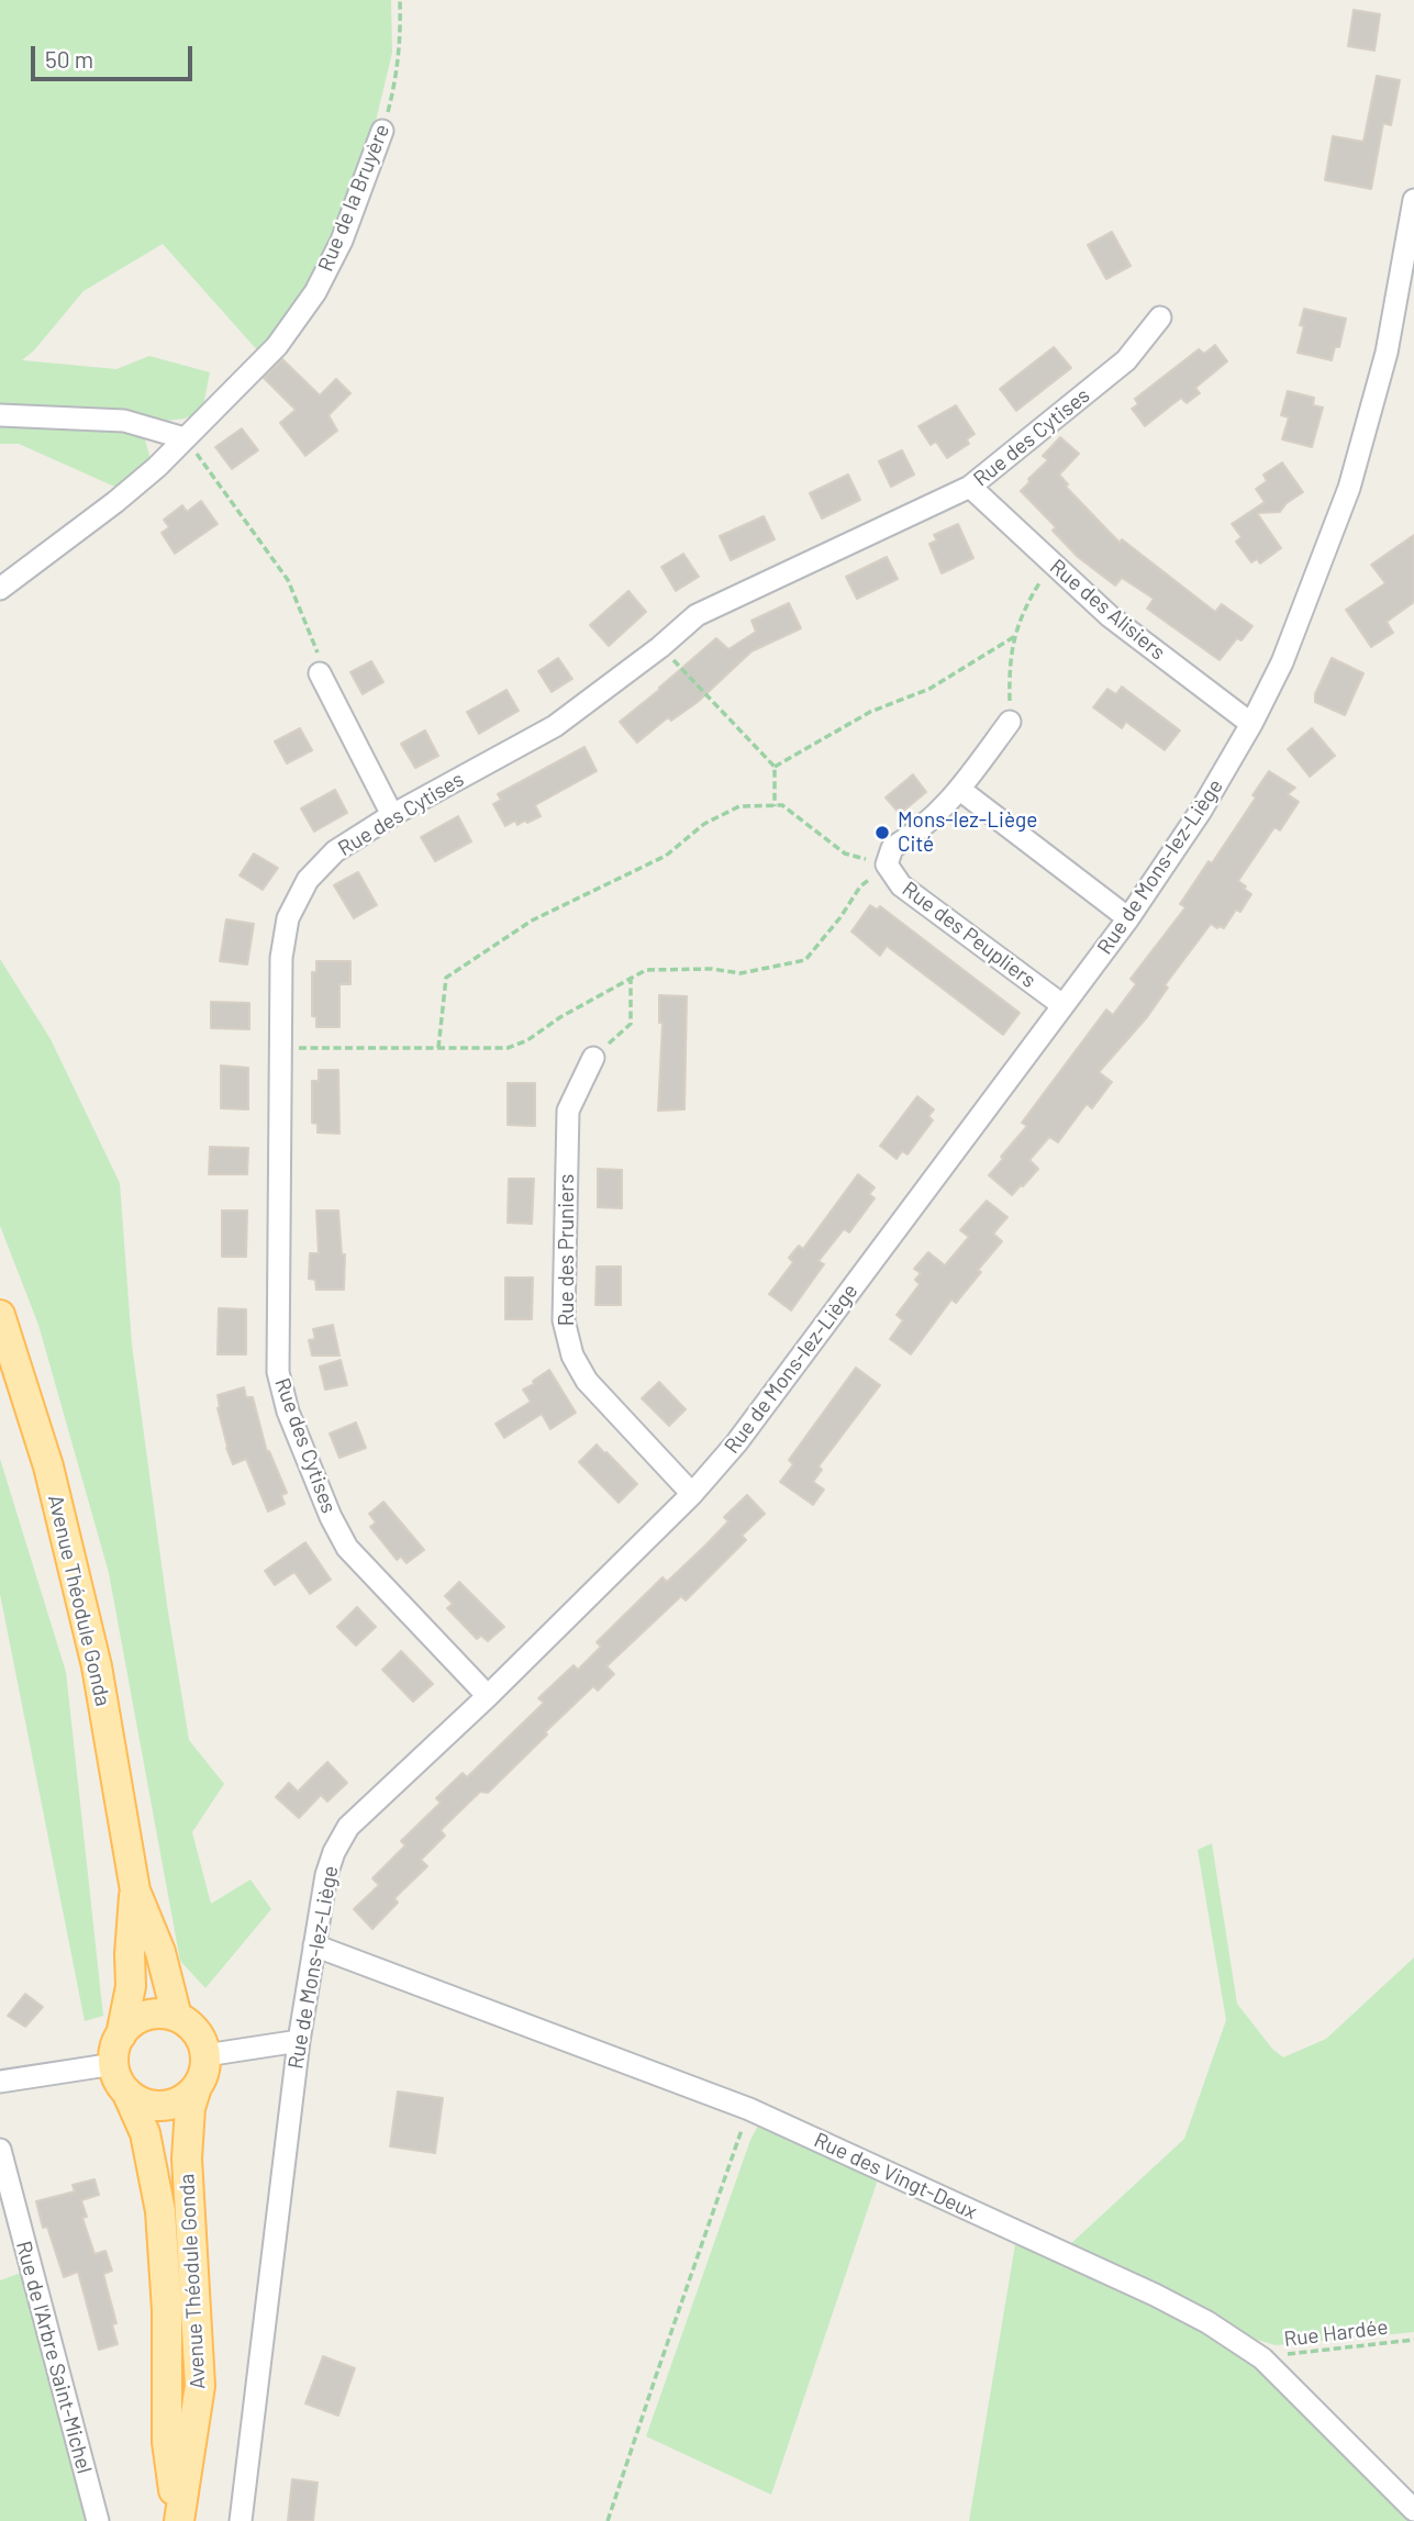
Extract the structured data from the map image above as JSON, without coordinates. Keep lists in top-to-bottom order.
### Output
{
  "streets": {
    "main road": ["Avenue Théodule Gonda"],
    "street": [
      "Rue de la Bruyère",
      "Rue des Cytises",
      "Rue des Alisiers",
      "Rue de Mons-lez-Liège",
      "Rue des Peupliers",
      "Rue des Pruniers",
      "Rue des Vingt-Deux",
      "Rue de l'Arbre Saint-Michel"
    ],
    "path": ["Rue Hardée"]
  },
  "crossings": [
    ["Rue des Cytises", "Rue des Alisiers"],
    ["Rue des Cytises", "Rue de Mons-lez-Liège"],
    ["Rue des Alisiers", "Rue de Mons-lez-Liège"],
    ["Rue de Mons-lez-Liège", "Rue des Peupliers"],
    ["Rue de Mons-lez-Liège", "Rue des Pruniers"],
    ["Rue de Mons-lez-Liège", "Rue des Vingt-Deux"],
    ["Rue des Vingt-Deux", "Rue Hardée"]
  ],
  "places": ["Mons-lez-Liège Cité"],
  "scale_bar": "50 m"
}
